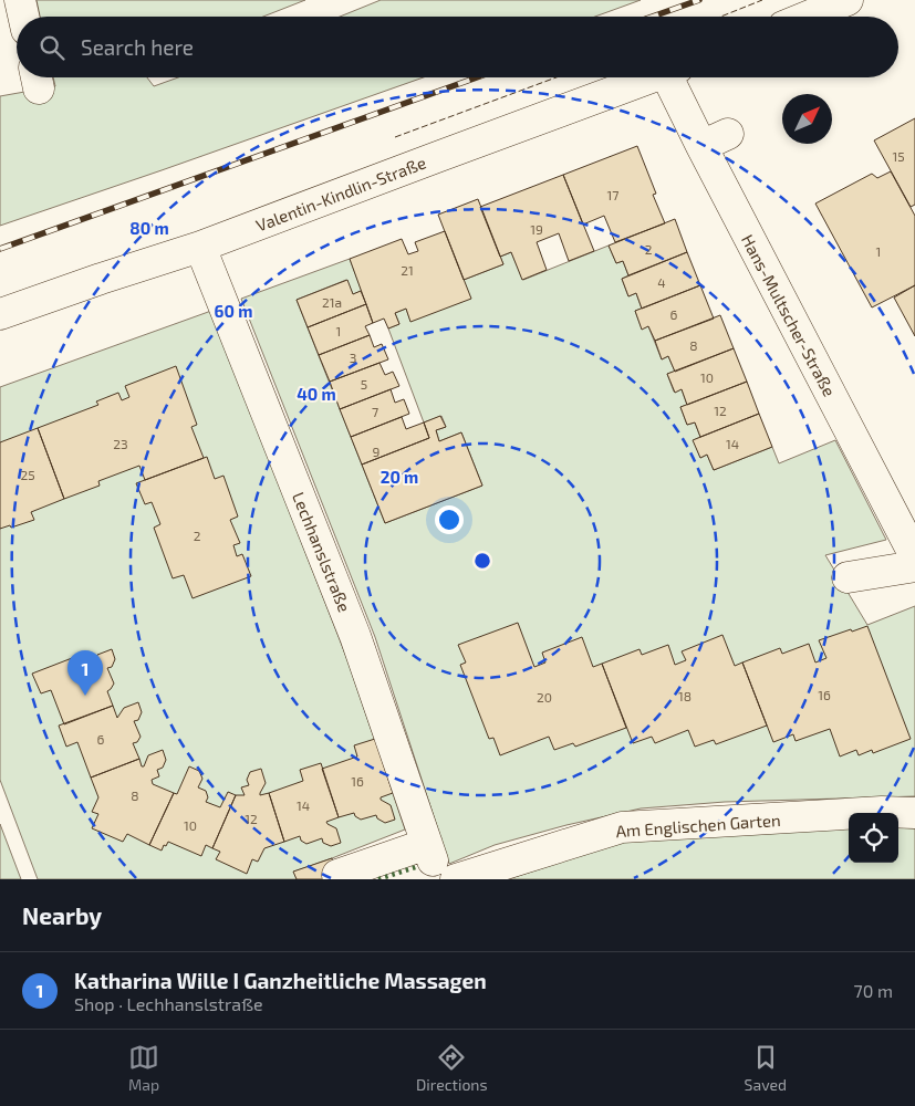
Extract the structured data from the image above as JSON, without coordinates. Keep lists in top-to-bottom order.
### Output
{
  "streets": {
    "street": [
      "Valentin-Kindlin-Straße",
      "Hans-Multscher-Straße",
      "Lechhanslstraße",
      "Am Englischen Garten"
    ]
  },
  "crossings": [
    ["Valentin-Kindlin-Straße", "Lechhanslstraße"]
  ],
  "house_numbers": [
    "15",
    "17",
    "19",
    "2",
    "1",
    "21",
    "4",
    "21a",
    "6",
    "1",
    "8",
    "3",
    "10",
    "5",
    "12",
    "7",
    "23",
    "14",
    "9",
    "25",
    "2",
    "16",
    "18",
    "20",
    "6",
    "16",
    "8",
    "14",
    "12",
    "10"
  ],
  "north": "top right",
  "page": {
    "search": "Search here",
    "pins": "1",
    "heading": "Nearby",
    "list": [
      {
        "mark": "1",
        "name": "Katharina Wille I Ganzheitliche Massagen",
        "note": "Shop · Lechhanslstraße",
        "value": "70 m"
      }
    ],
    "nav": ["Map", "Directions", "Saved"]
  },
  "rings": [
    "80 m",
    "60 m",
    "40 m",
    "20 m"
  ]
}
